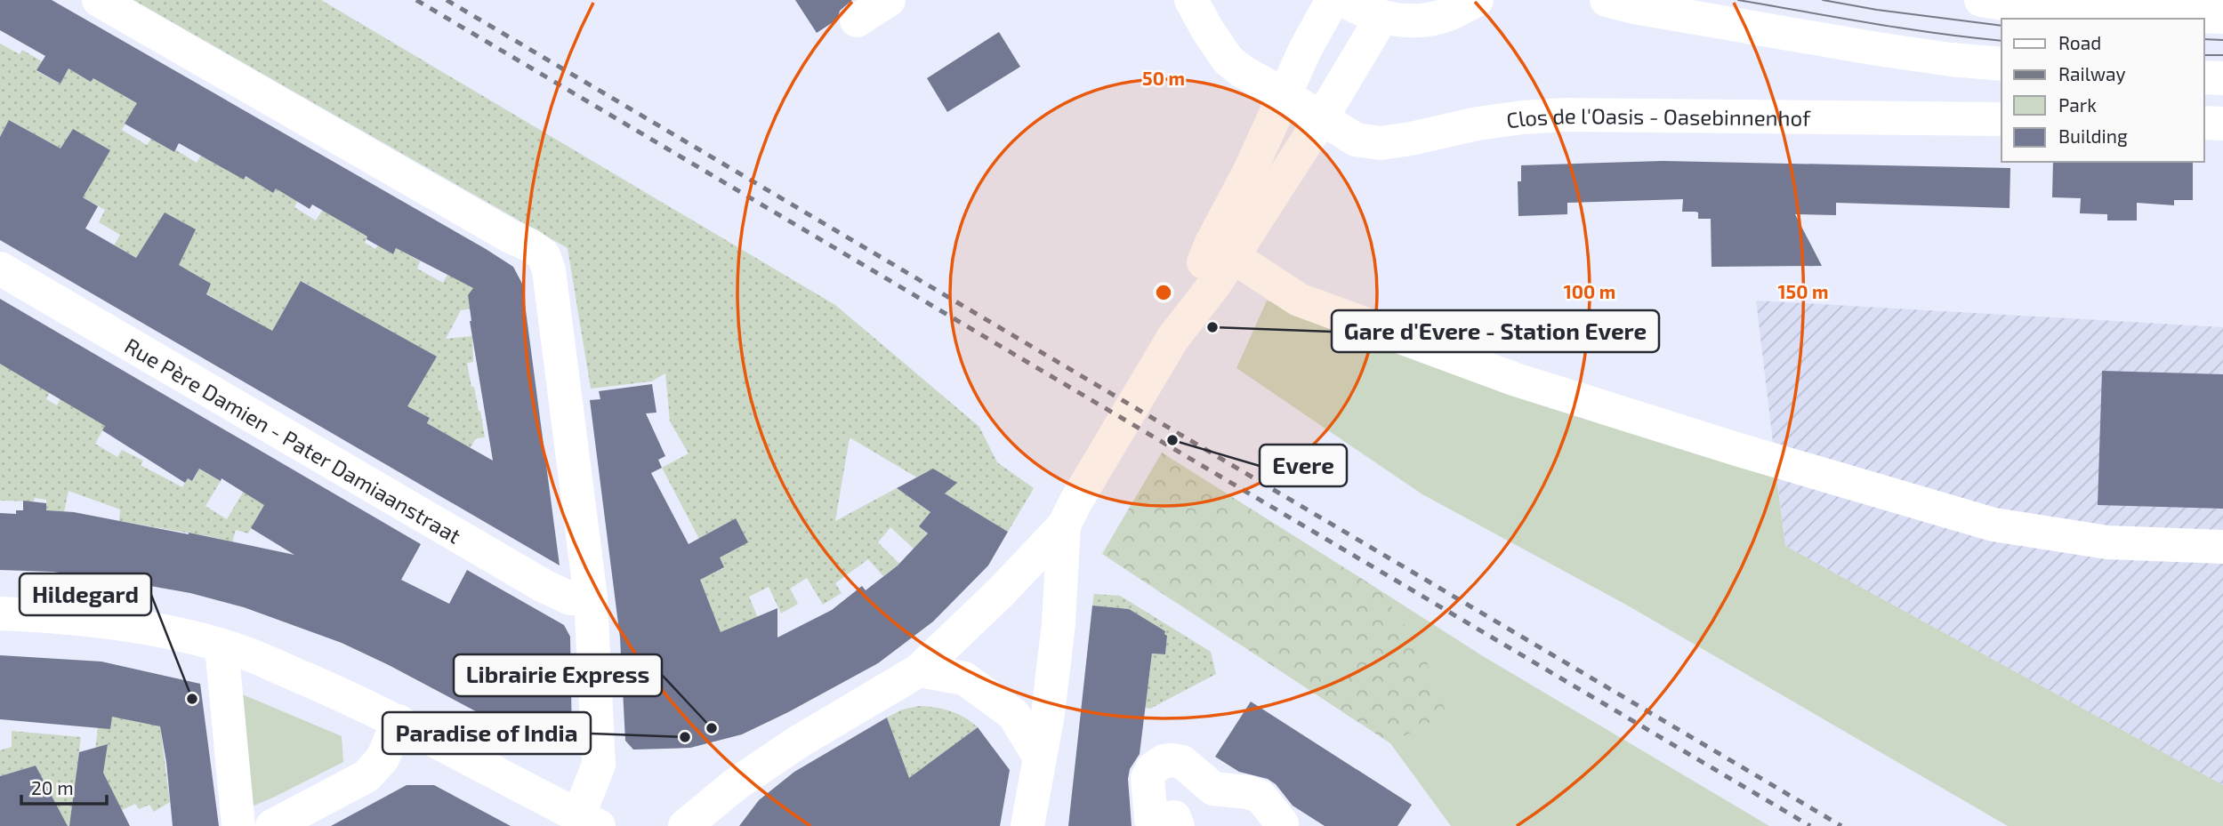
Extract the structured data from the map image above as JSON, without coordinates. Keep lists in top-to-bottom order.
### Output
{
  "streets": {
    "street": ["Clos de l'Oasis - Oasebinnenhof", "Rue Père Damien - Pater Damiaanstraat"]
  },
  "places": [
    "Gare d'Evere - Station Evere",
    "Evere",
    "Hildegard",
    "Librairie Express",
    "Paradise of India"
  ],
  "legend": [
    "Road",
    "Railway",
    "Park",
    "Building"
  ],
  "scale_bar": "20 m",
  "rings": ["50 m", "100 m", "150 m"]
}
